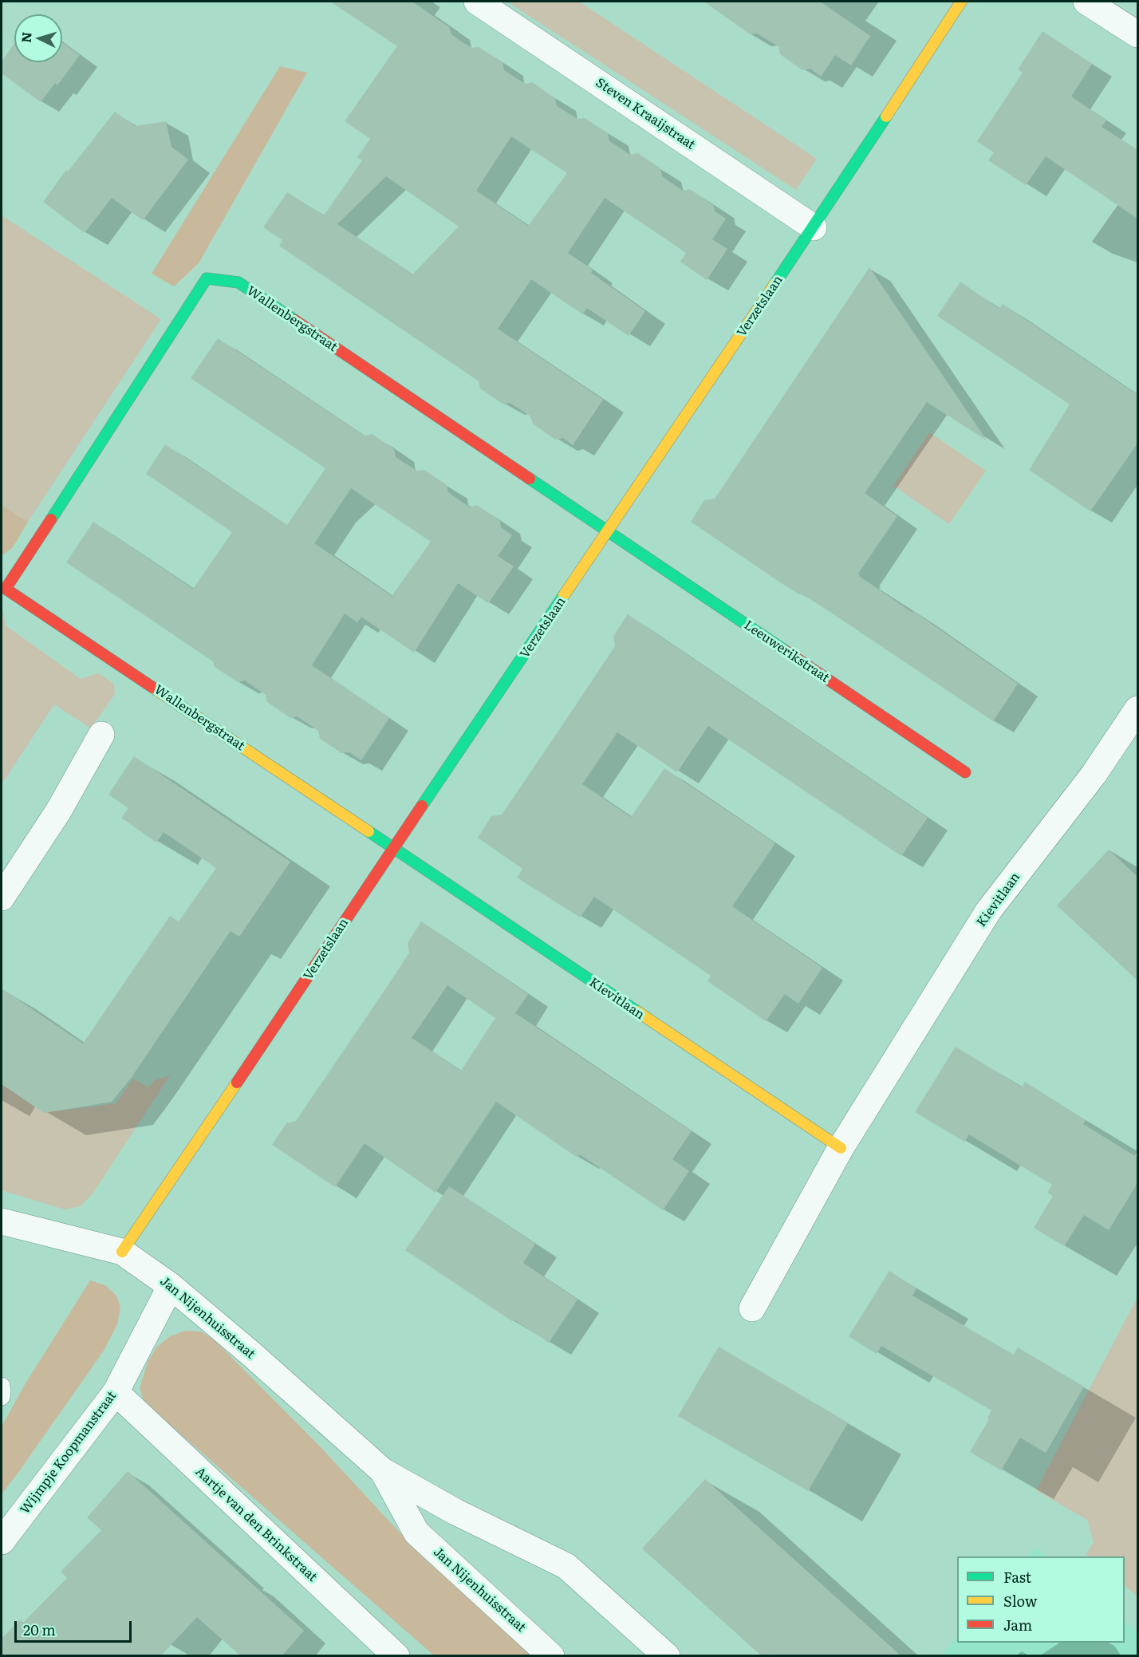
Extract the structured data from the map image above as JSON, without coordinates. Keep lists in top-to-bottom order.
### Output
{
  "streets": {
    "street": [
      "Steven Kraaijstraat",
      "Verzetslaan",
      "Wallenbergstraat",
      "Leeuwerikstraat",
      "Kievitlaan",
      "Jan Nijenhuisstraat",
      "Wijmpje Koopmanstraat",
      "Aartje van den Brinkstraat"
    ]
  },
  "crossings": [
    ["Steven Kraaijstraat", "Verzetslaan"],
    ["Verzetslaan", "Wallenbergstraat"],
    ["Verzetslaan", "Leeuwerikstraat"],
    ["Verzetslaan", "Kievitlaan"],
    ["Verzetslaan", "Jan Nijenhuisstraat"],
    ["Wallenbergstraat", "Leeuwerikstraat"],
    ["Wallenbergstraat", "Kievitlaan"],
    ["Jan Nijenhuisstraat", "Wijmpje Koopmanstraat"],
    ["Wijmpje Koopmanstraat", "Aartje van den Brinkstraat"]
  ],
  "legend": ["Fast", "Slow", "Jam"],
  "scale_bar": "20 m",
  "north": "left"
}
